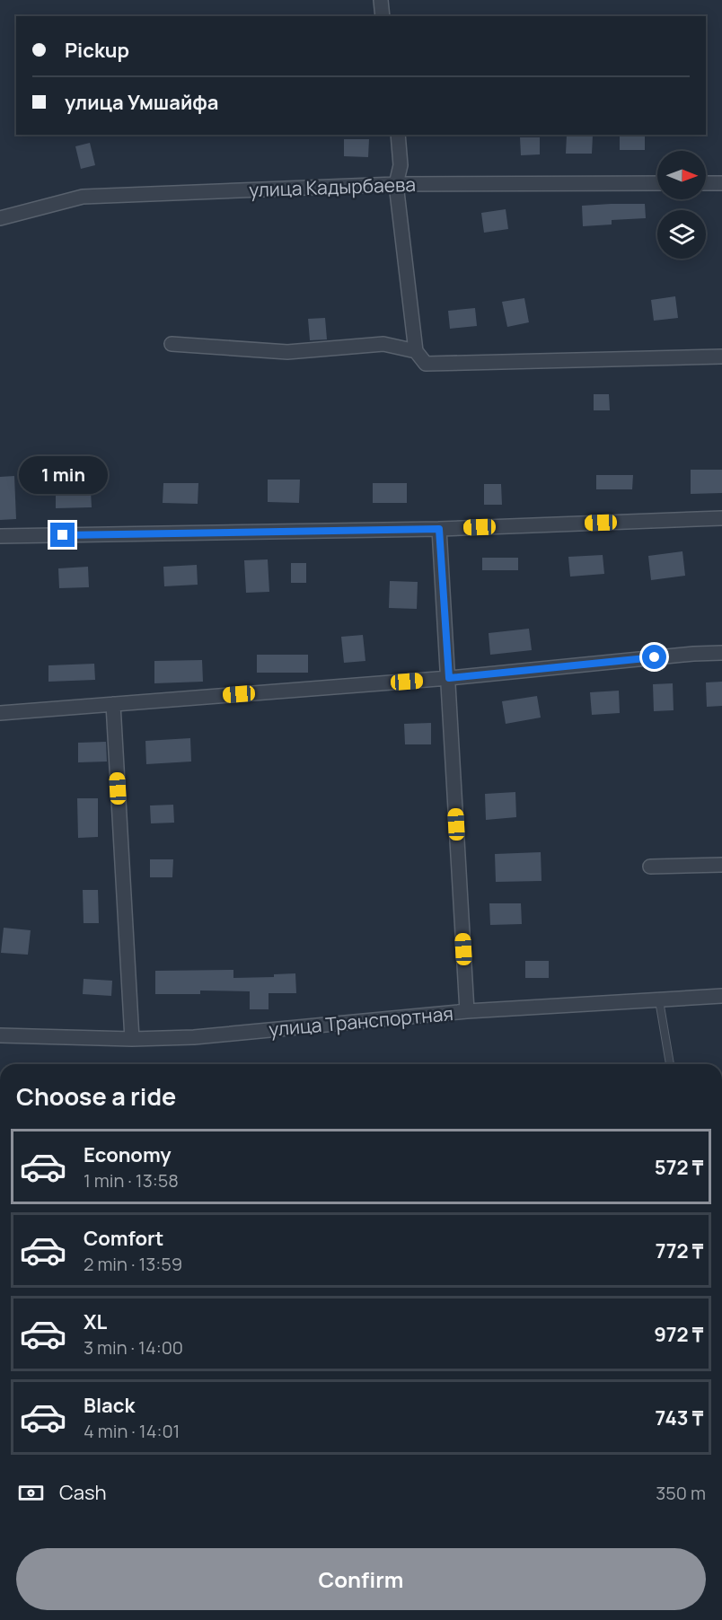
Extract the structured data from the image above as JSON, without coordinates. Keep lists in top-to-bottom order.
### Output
{
  "streets": {
    "street": ["улица Кадырбаева", "улица Транспортная"]
  },
  "north": "right",
  "page": {
    "banner": ["Pickup", "улица Умшайфа"],
    "bubble": "1 min",
    "heading": "Choose a ride",
    "list": [
      {
        "name": "Economy",
        "note": "1 min · 13:58",
        "value": "572 ₸"
      },
      {
        "name": "Comfort",
        "note": "2 min · 13:59",
        "value": "772 ₸"
      },
      {
        "name": "XL",
        "note": "3 min · 14:00",
        "value": "972 ₸"
      },
      {
        "name": "Black",
        "note": "4 min · 14:01",
        "value": "743 ₸"
      }
    ],
    "pay": ["Cash", "350 m"],
    "buttons": "Confirm"
  }
}
